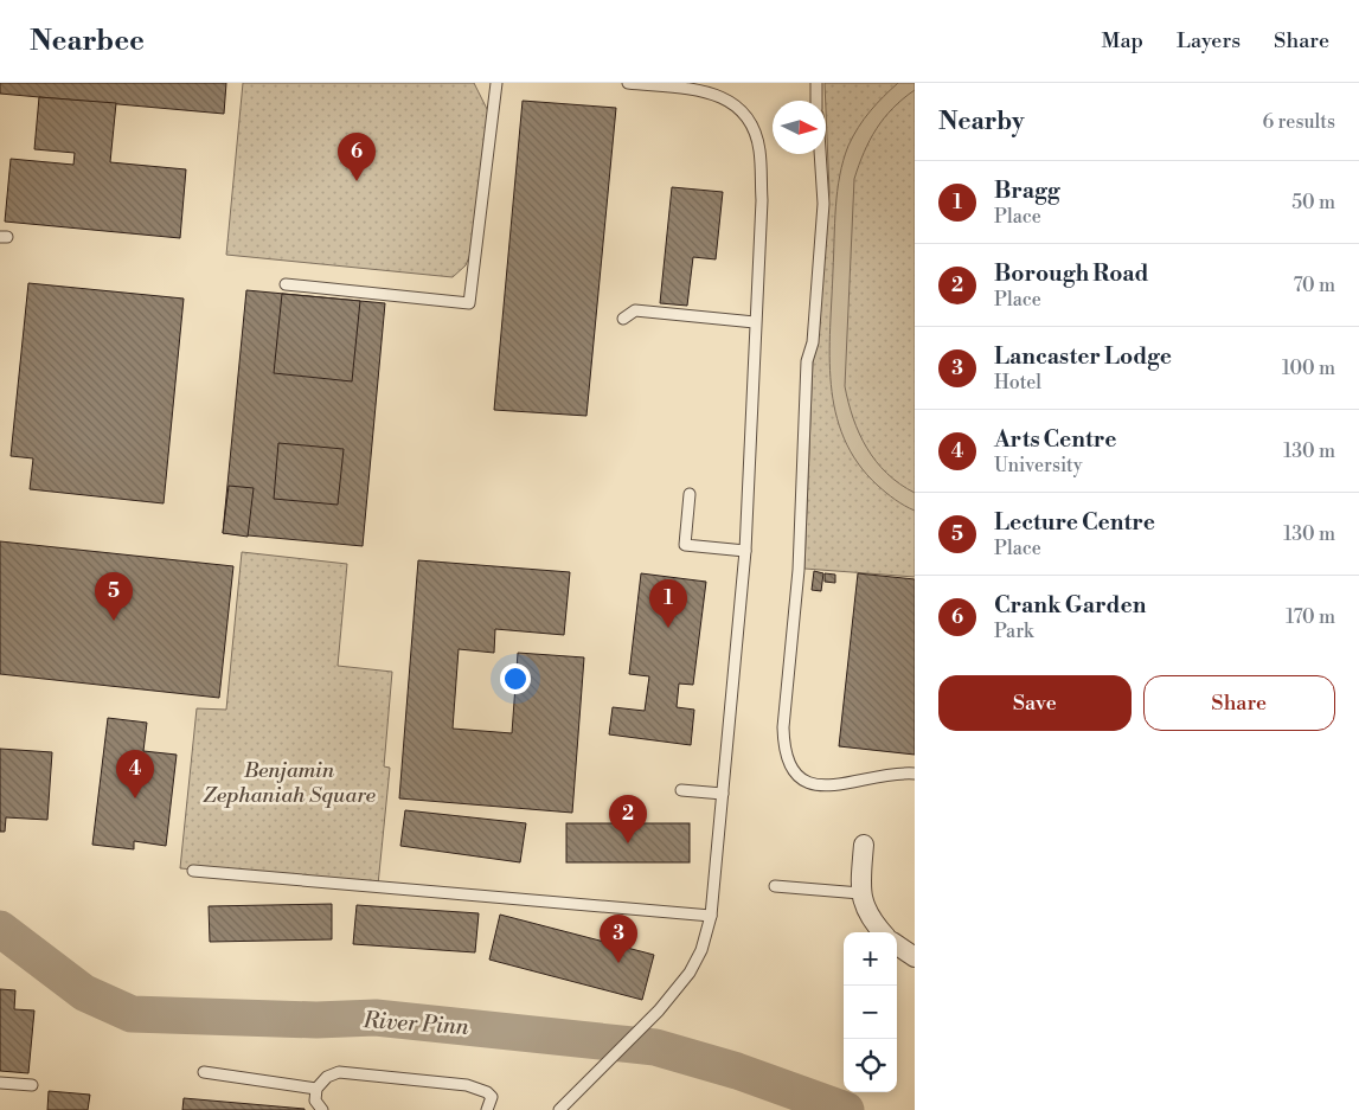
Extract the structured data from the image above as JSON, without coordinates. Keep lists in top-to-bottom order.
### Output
{
  "water": ["River Pinn"],
  "parks": ["Benjamin Zephaniah Square"],
  "north": "right",
  "page": {
    "header": "Nearbee",
    "nav": ["Map", "Layers", "Share"],
    "heading": ["Nearby", "6 results"],
    "pins": [
      "6",
      "5",
      "1",
      "4",
      "2",
      "3"
    ],
    "list": [
      {
        "mark": "1",
        "name": "Bragg",
        "note": "Place",
        "value": "50 m"
      },
      {
        "mark": "2",
        "name": "Borough Road",
        "note": "Place",
        "value": "70 m"
      },
      {
        "mark": "3",
        "name": "Lancaster Lodge",
        "note": "Hotel",
        "value": "100 m"
      },
      {
        "mark": "4",
        "name": "Arts Centre",
        "note": "University",
        "value": "130 m"
      },
      {
        "mark": "5",
        "name": "Lecture Centre",
        "note": "Place",
        "value": "130 m"
      },
      {
        "mark": "6",
        "name": "Crank Garden",
        "note": "Park",
        "value": "170 m"
      }
    ],
    "buttons": ["Save", "Share"],
    "map_buttons": ["+", "−"]
  }
}
